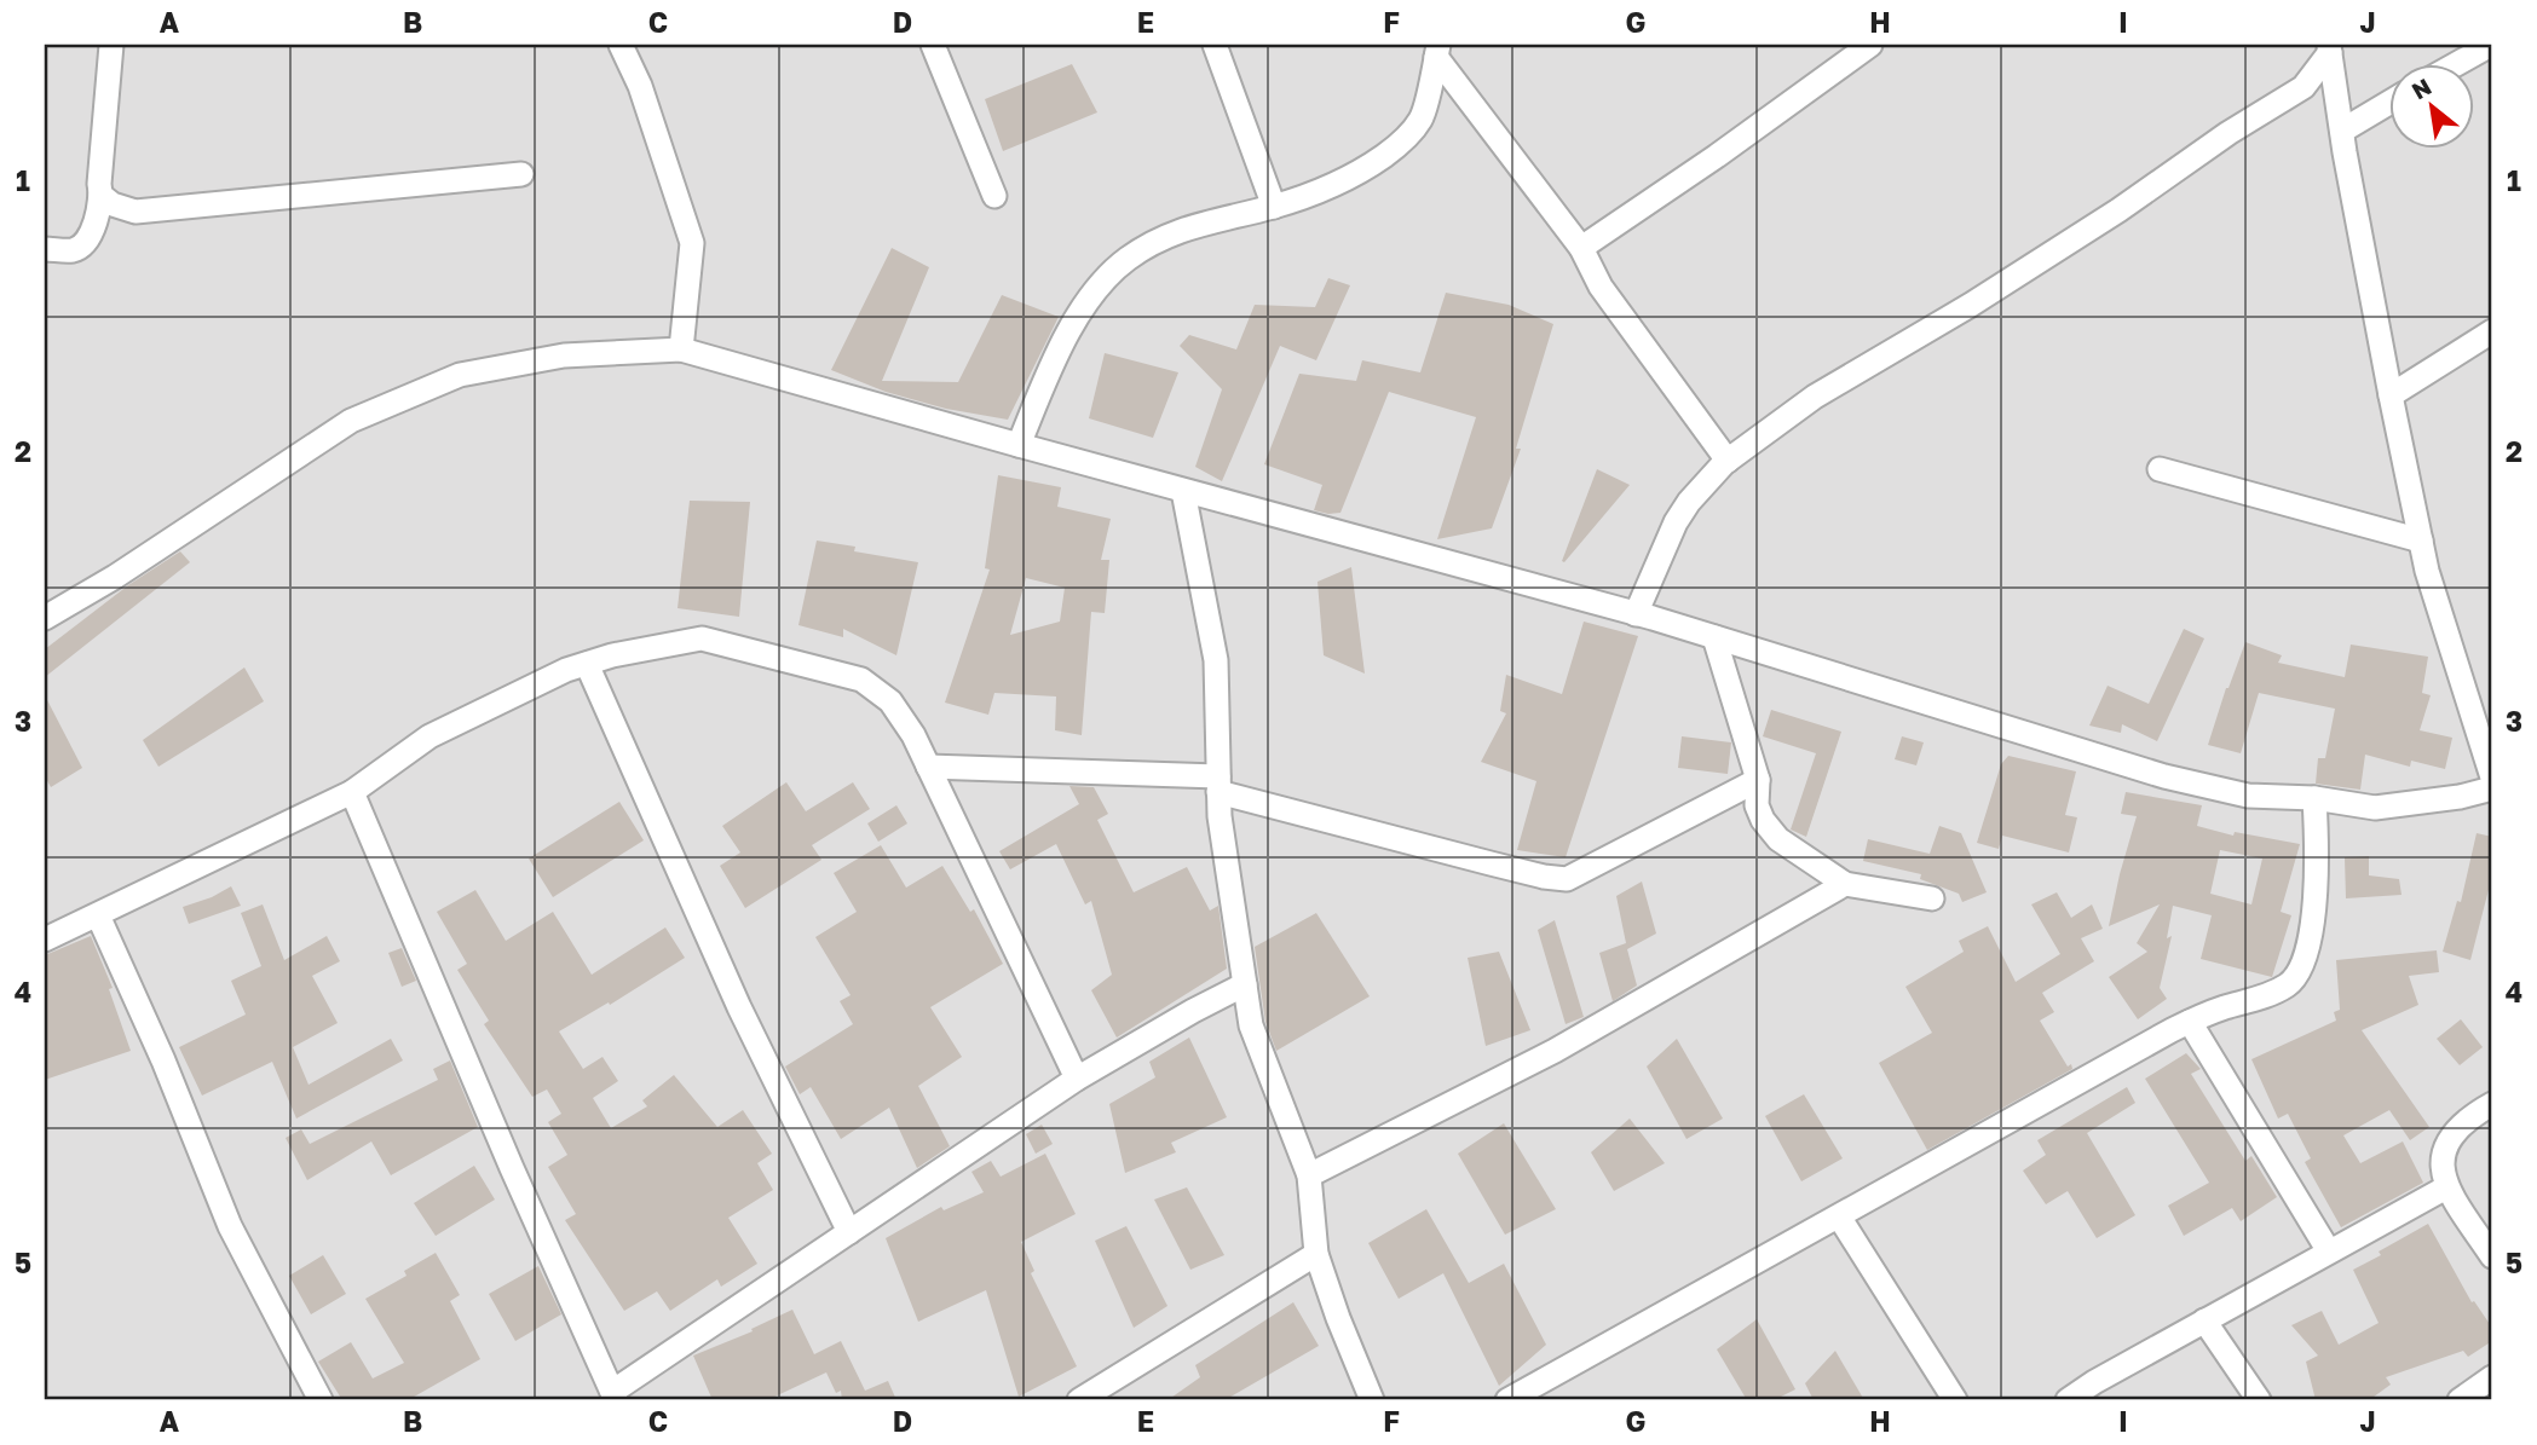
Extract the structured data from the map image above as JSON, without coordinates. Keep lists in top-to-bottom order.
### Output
{
  "north": "top left",
  "grid": {
    "columns": [
      "A",
      "B",
      "C",
      "D",
      "E",
      "F",
      "G",
      "H",
      "I",
      "J"
    ],
    "rows": [
      "1",
      "2",
      "3",
      "4",
      "5"
    ]
  }
}
